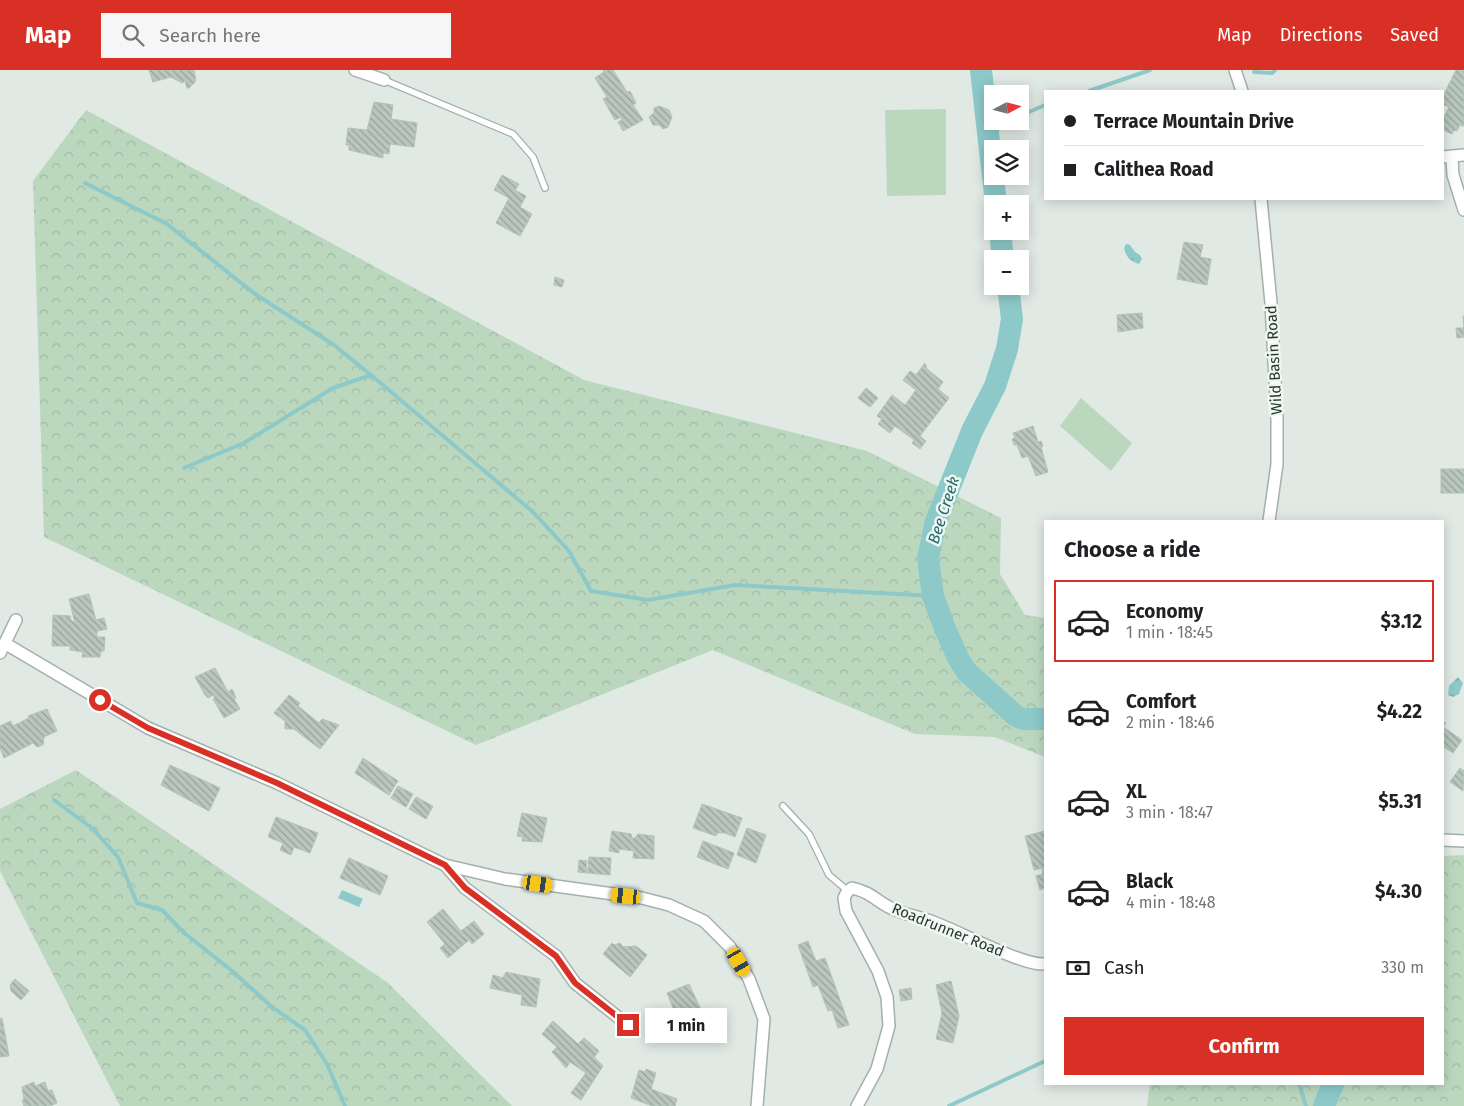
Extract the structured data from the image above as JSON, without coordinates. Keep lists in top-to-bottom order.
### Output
{
  "streets": {
    "street": ["Wild Basin Road", "Roadrunner Road"]
  },
  "water": ["Bee Creek"],
  "north": "right",
  "page": {
    "header": "Map",
    "search": "Search here",
    "nav": ["Map", "Directions", "Saved"],
    "map_buttons": ["+", "−"],
    "banner": ["Terrace Mountain Drive", "Calithea Road"],
    "heading": "Choose a ride",
    "list": [
      {
        "name": "Economy",
        "note": "1 min · 18:45",
        "value": "$3.12"
      },
      {
        "name": "Comfort",
        "note": "2 min · 18:46",
        "value": "$4.22"
      },
      {
        "name": "XL",
        "note": "3 min · 18:47",
        "value": "$5.31"
      },
      {
        "name": "Black",
        "note": "4 min · 18:48",
        "value": "$4.30"
      }
    ],
    "pay": ["Cash", "330 m"],
    "buttons": "Confirm",
    "bubble": "1 min"
  }
}
